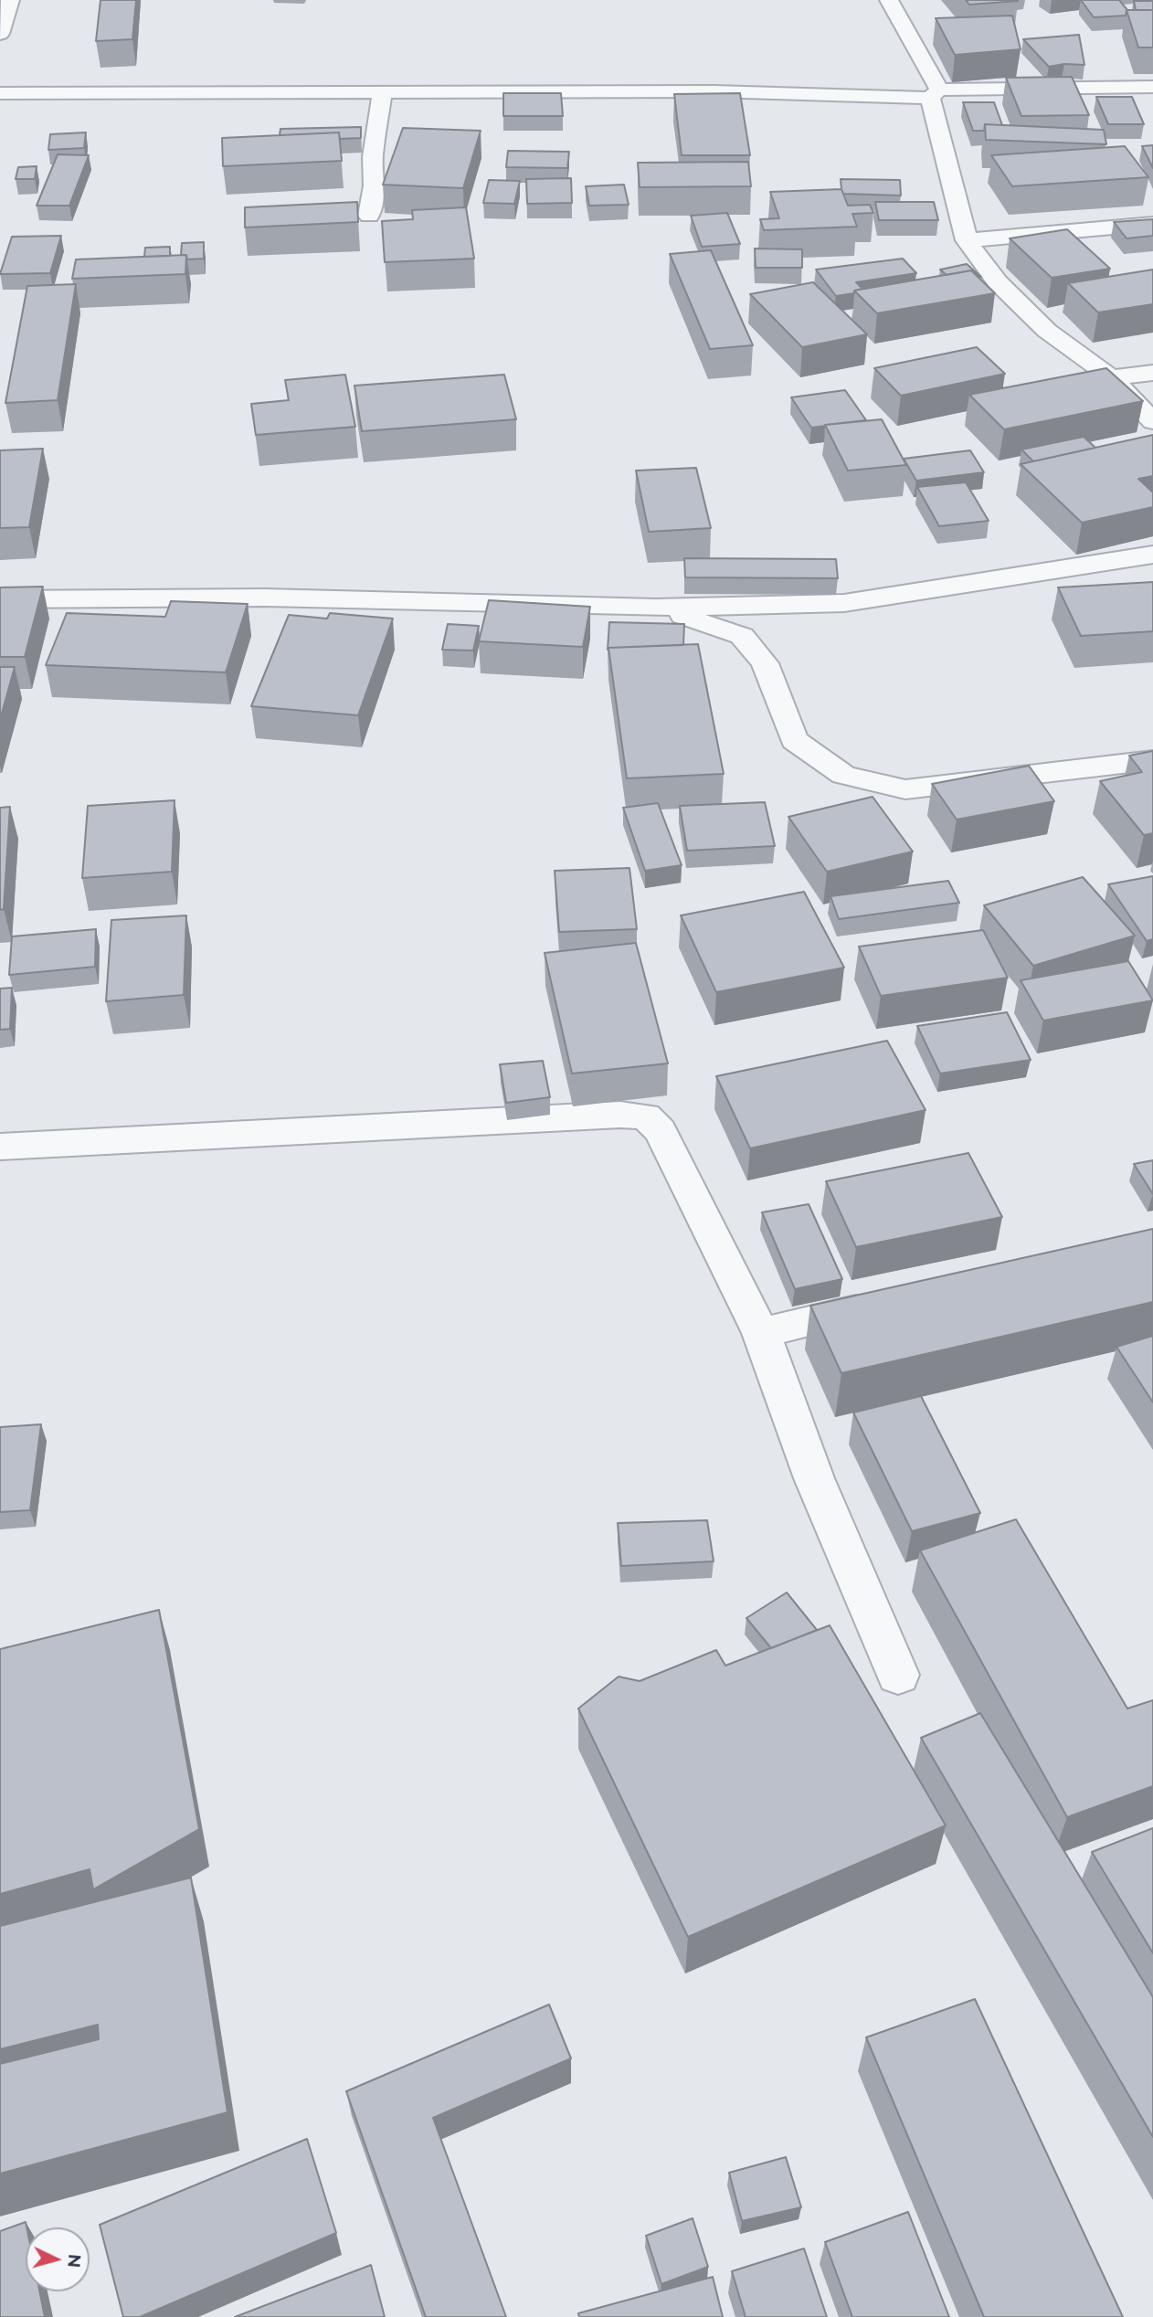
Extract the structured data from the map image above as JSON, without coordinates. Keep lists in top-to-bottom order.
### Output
{
  "north": "right"
}
